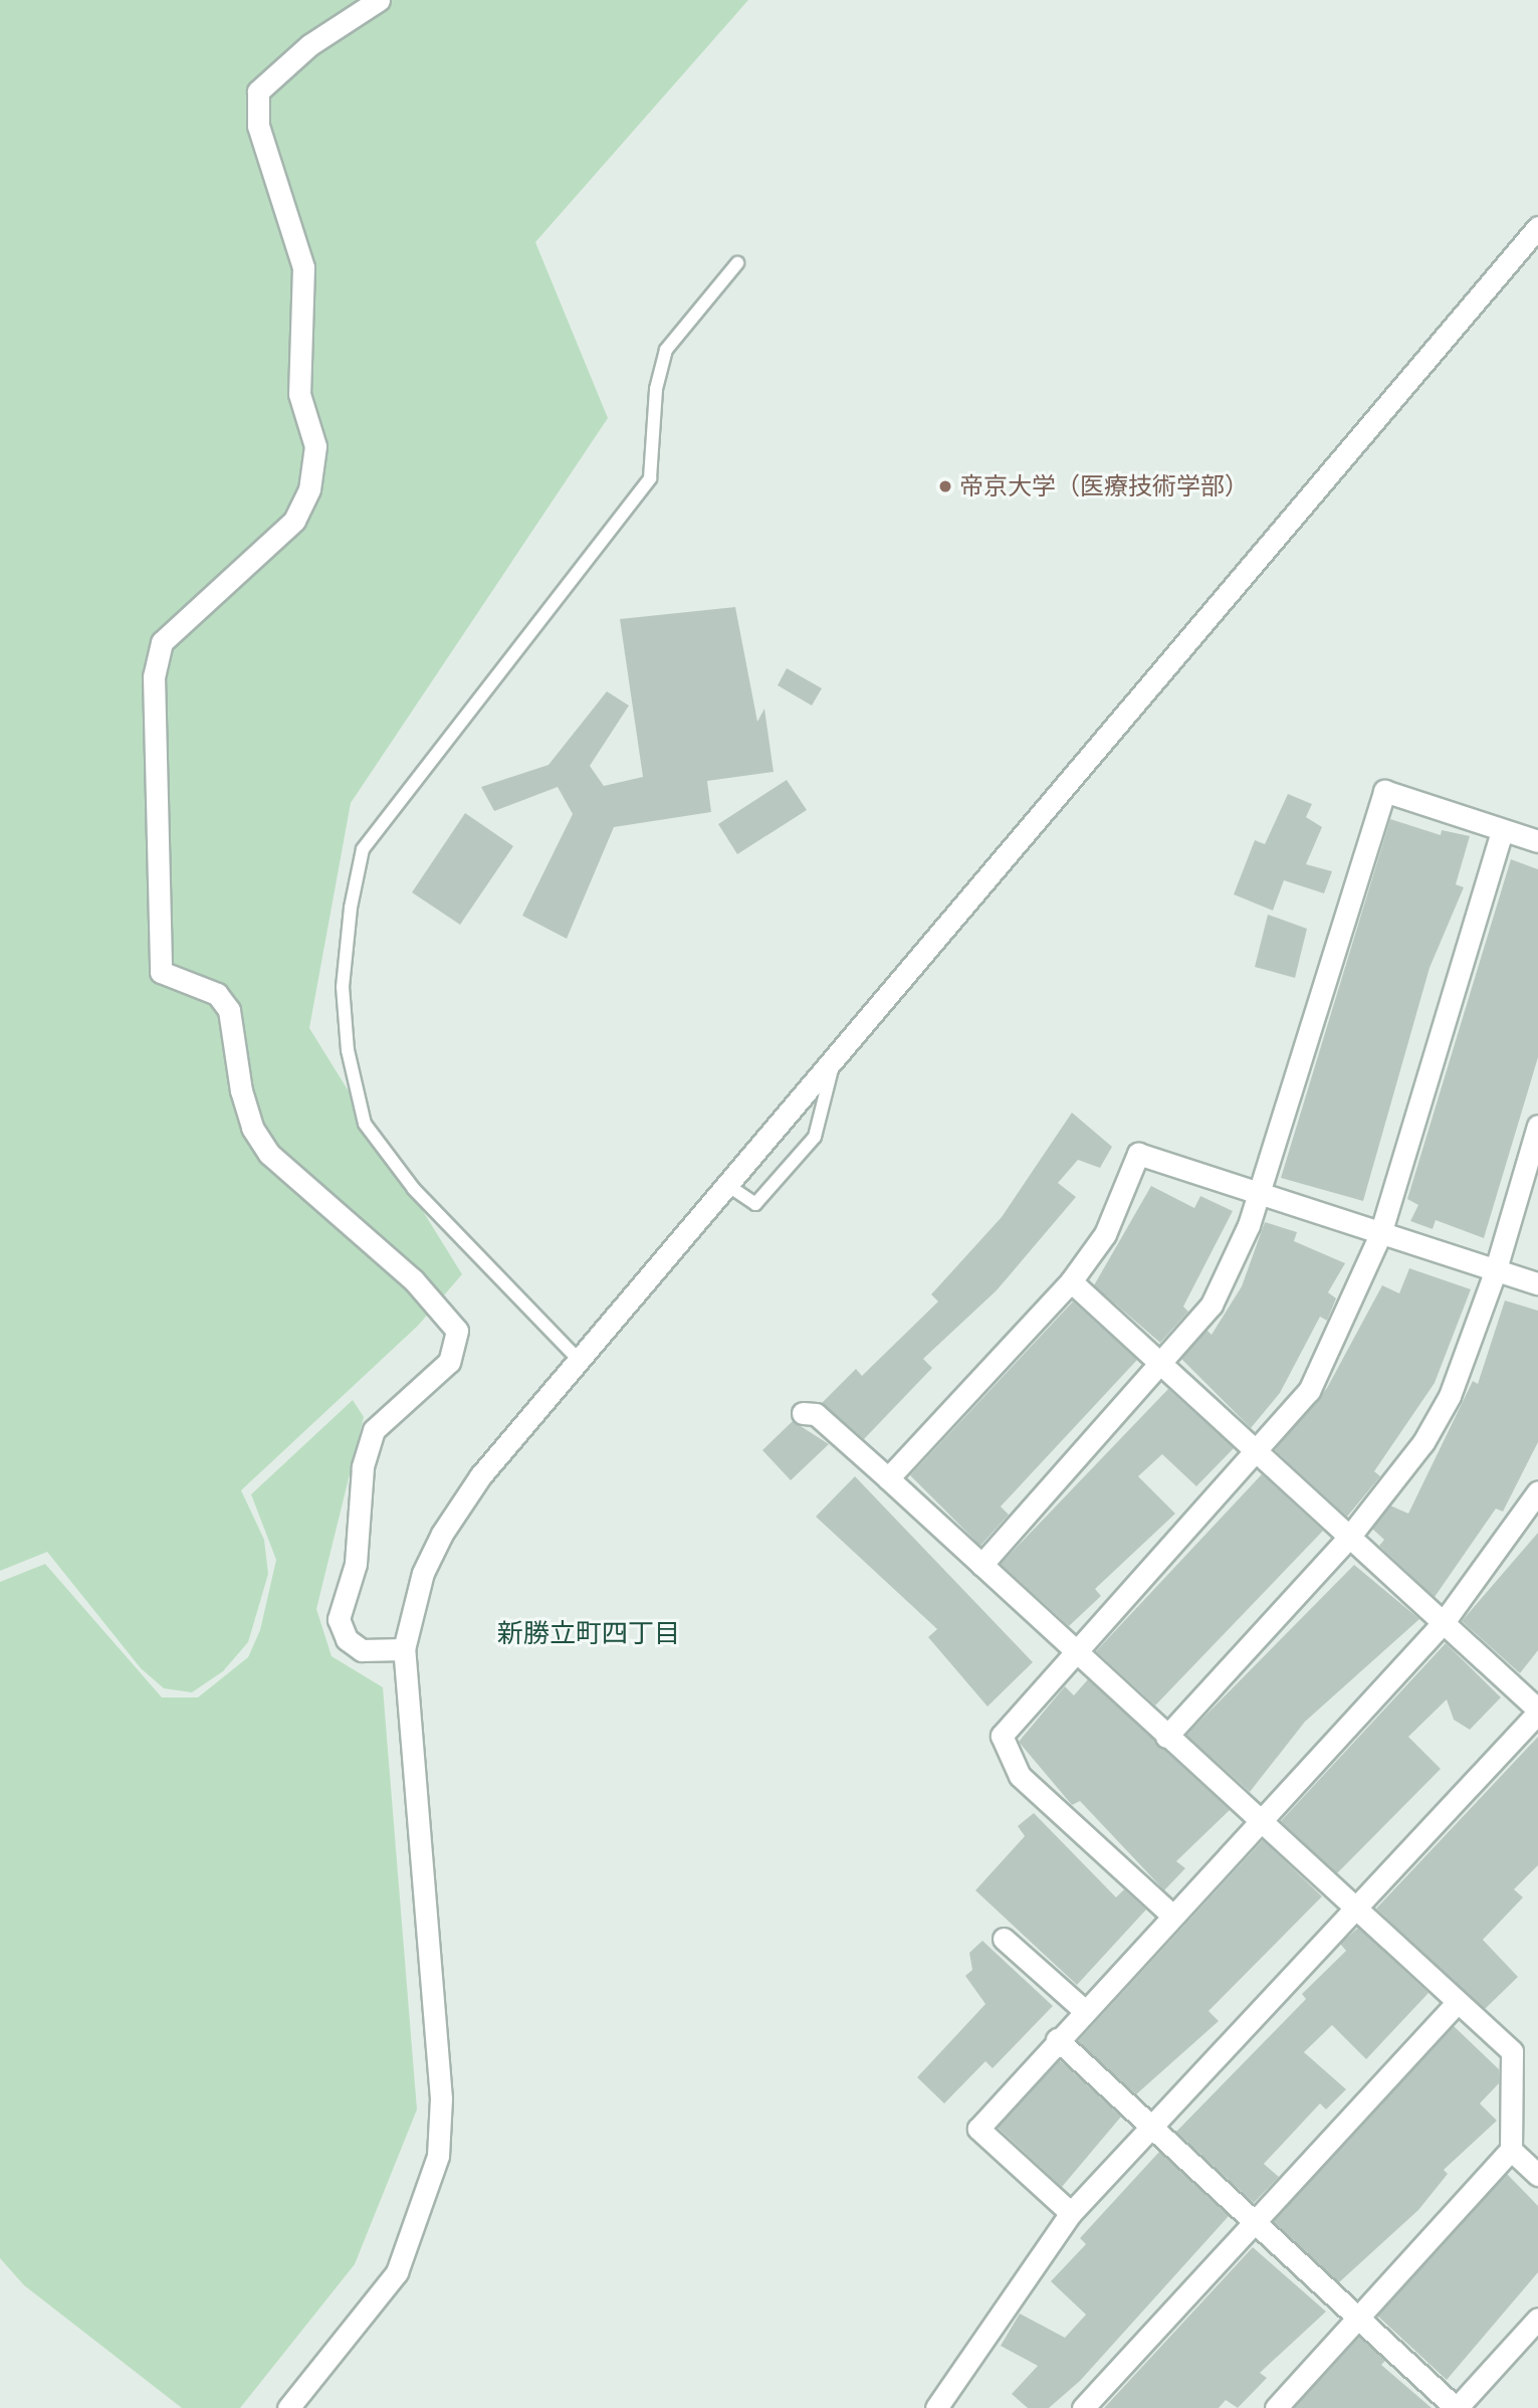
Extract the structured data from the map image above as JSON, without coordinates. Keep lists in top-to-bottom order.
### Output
{
  "districts": ["新勝立町四丁目"],
  "places": ["帝京大学（医療技術学部）"]
}
